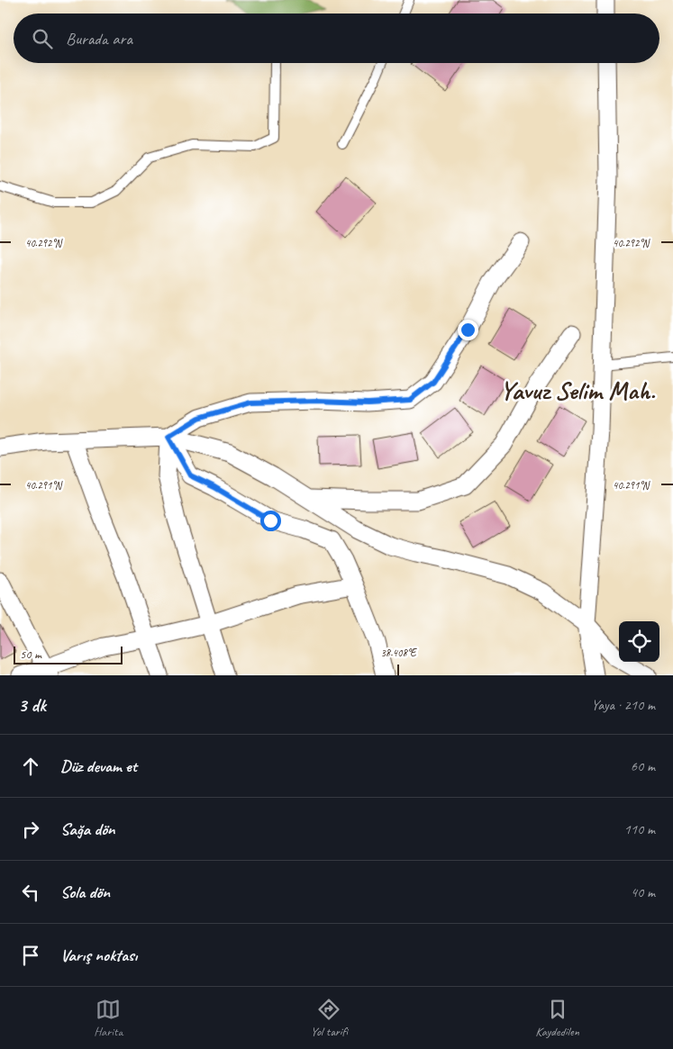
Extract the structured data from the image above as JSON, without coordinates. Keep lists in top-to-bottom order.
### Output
{
  "districts": ["Yavuz Selim Mah."],
  "scale_bar": "50 m",
  "page": {
    "search": "Burada ara",
    "scale": "50 m",
    "heading": ["3 dk", "Yaya · 210 m"],
    "list": [
      ["Düz devam et", "60 m"],
      ["Sağa dön", "110 m"],
      ["Sola dön", "40 m"],
      "Varış noktası"
    ],
    "nav": ["Harita", "Yol tarifi", "Kaydedilen"]
  },
  "coordinates": ["40.292°N", "40.291°N", "38.408°E"]
}
